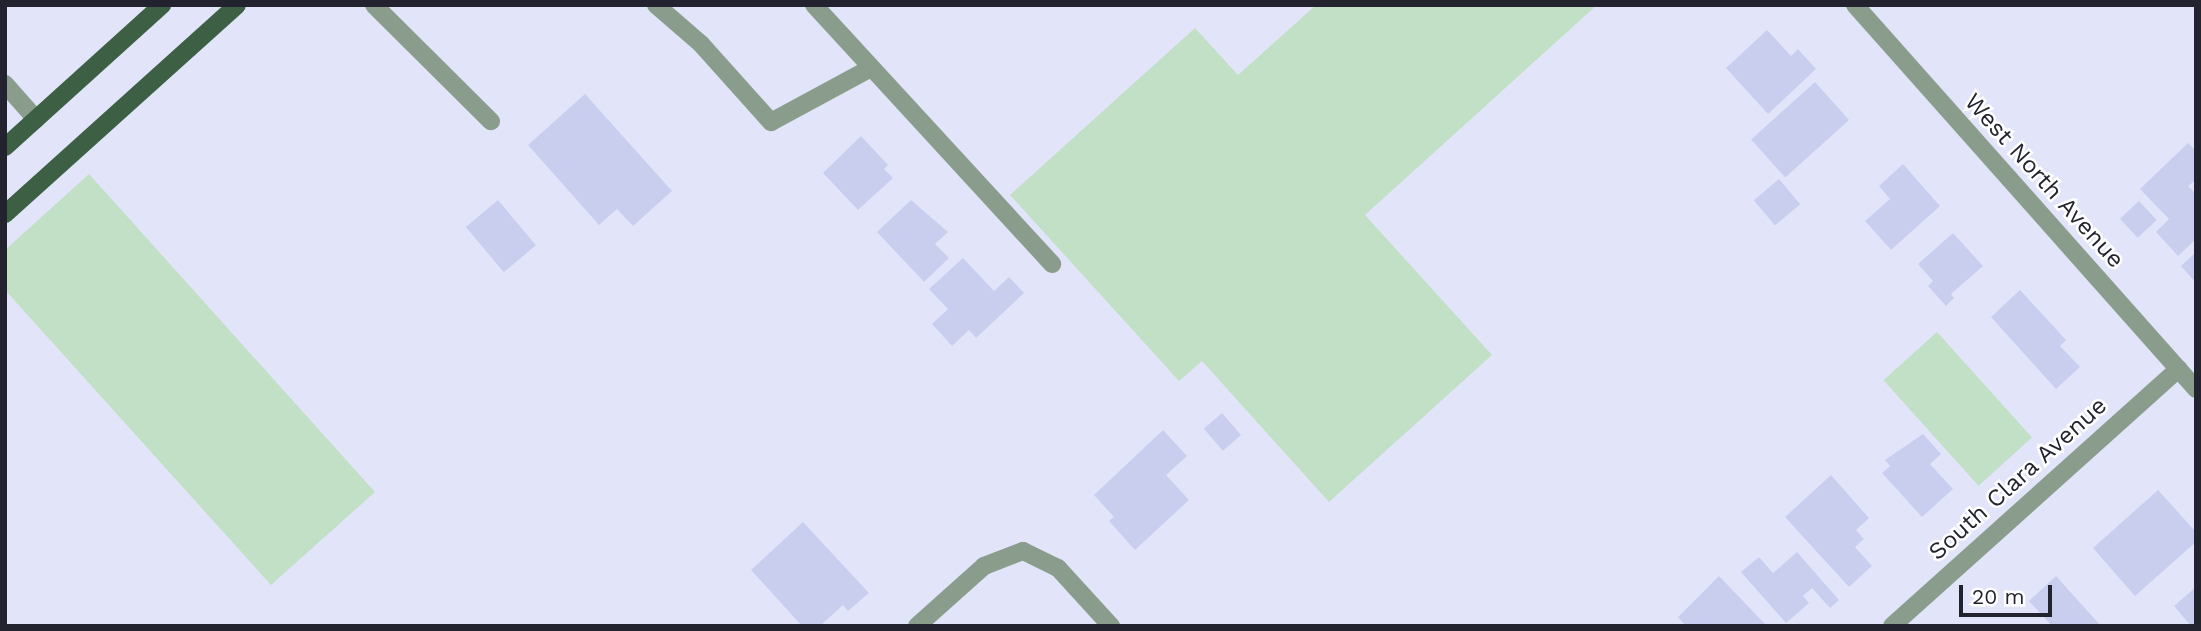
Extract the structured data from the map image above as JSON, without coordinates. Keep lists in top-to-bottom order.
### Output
{
  "streets": {
    "street": ["West North Avenue", "South Clara Avenue"]
  },
  "crossings": [
    ["West North Avenue", "South Clara Avenue"]
  ],
  "scale_bar": "20 m"
}
